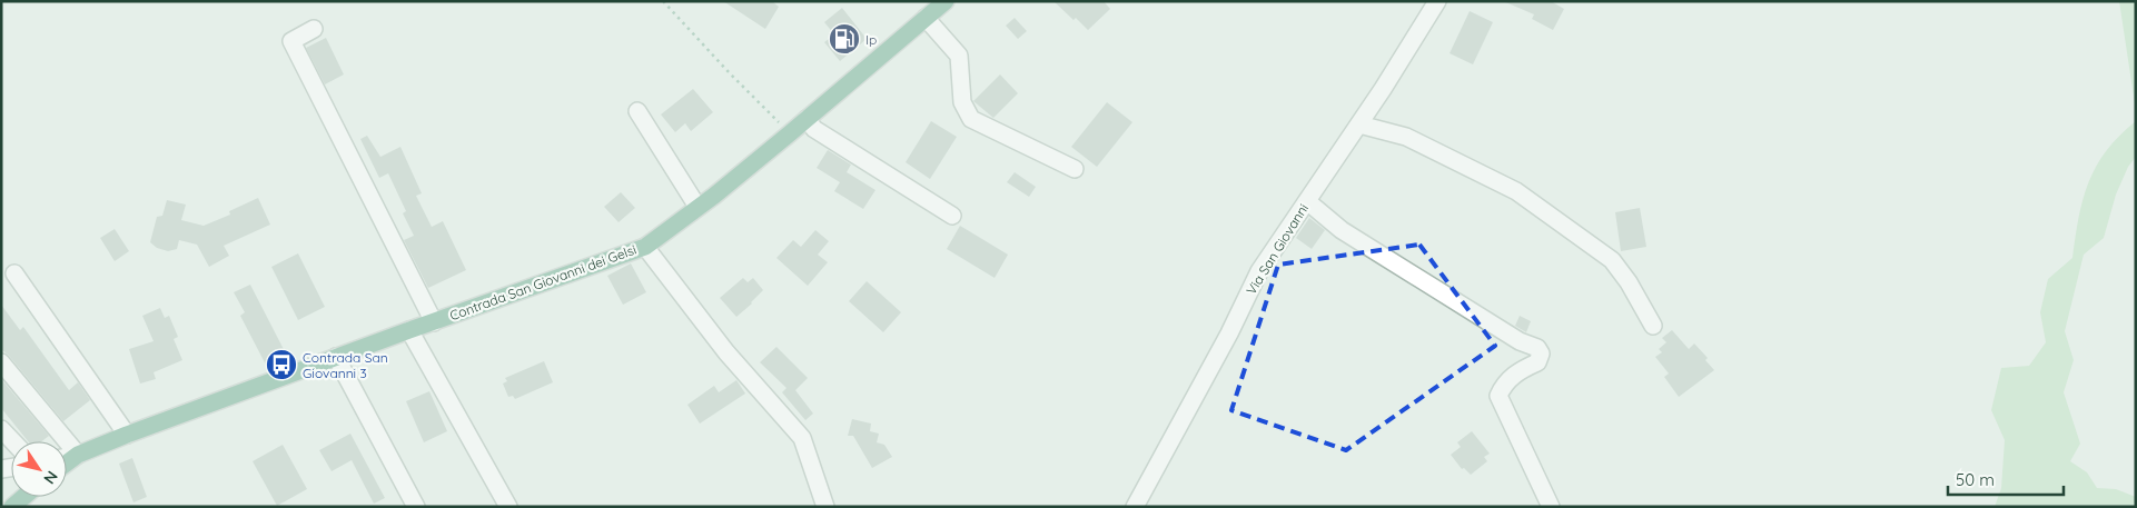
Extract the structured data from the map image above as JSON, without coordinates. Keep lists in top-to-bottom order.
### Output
{
  "streets": {
    "main road": ["Contrada San Giovanni dei Gelsi"],
    "street": ["Via San Giovanni"]
  },
  "places": {
    "fuel station": ["Ip"],
    "bus stop": ["Contrada San Giovanni 3"]
  },
  "scale_bar": "50 m",
  "north": "bottom right"
}
